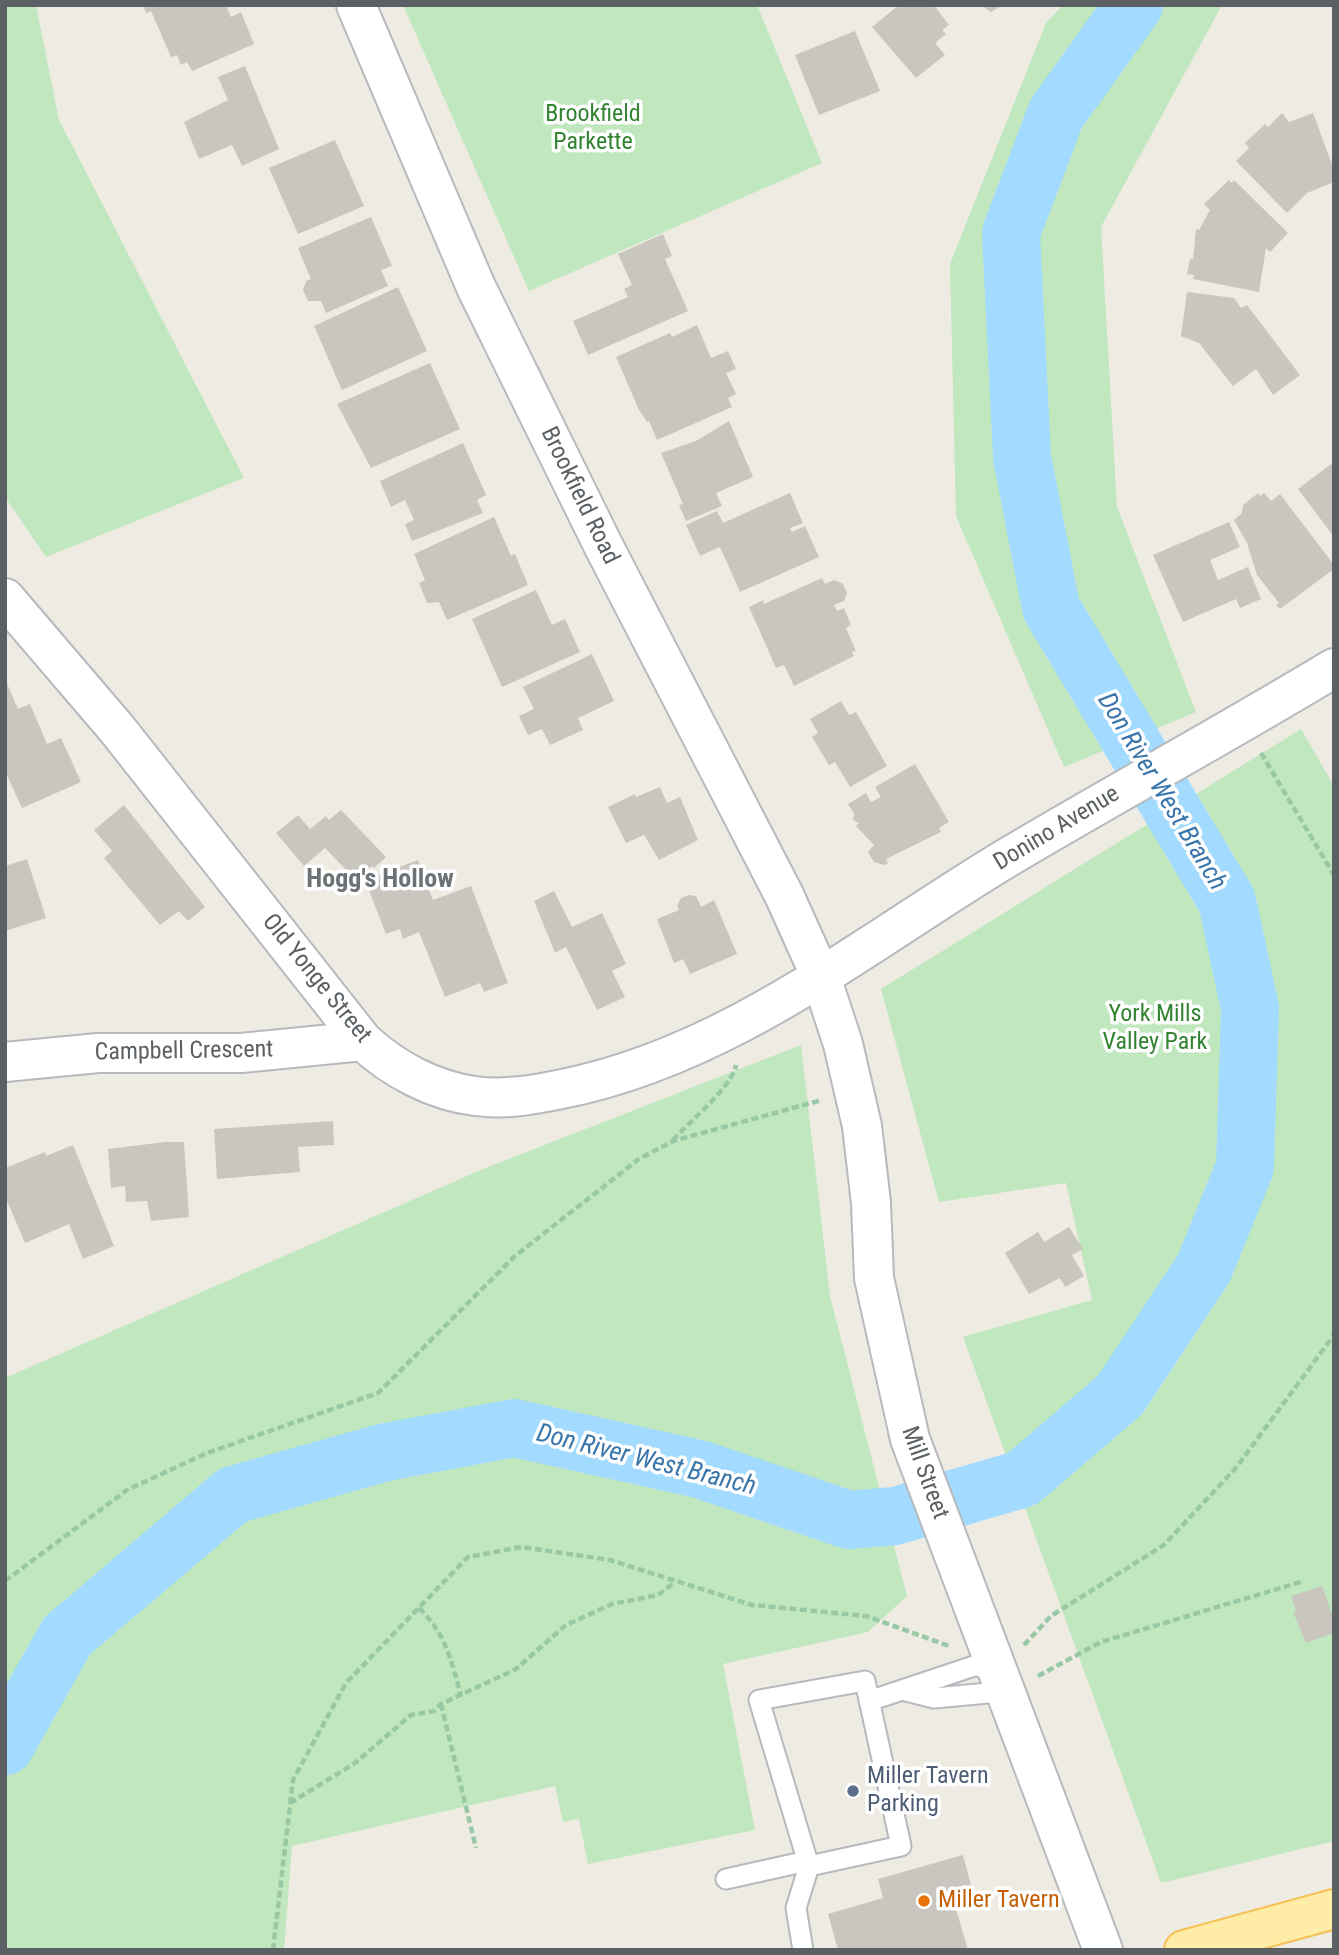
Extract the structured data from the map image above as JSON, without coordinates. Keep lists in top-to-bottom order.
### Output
{
  "streets": {
    "street": [
      "Brookfield Road",
      "Donino Avenue",
      "Old Yonge Street",
      "Campbell Crescent",
      "Mill Street"
    ]
  },
  "crossings": [
    ["Brookfield Road", "Donino Avenue"],
    ["Brookfield Road", "Old Yonge Street"],
    ["Brookfield Road", "Mill Street"],
    ["Donino Avenue", "Old Yonge Street"],
    ["Donino Avenue", "Mill Street"],
    ["Old Yonge Street", "Campbell Crescent"],
    ["Old Yonge Street", "Mill Street"]
  ],
  "districts": ["Hogg's Hollow"],
  "water": ["Don River West Branch"],
  "parks": ["Brookfield Parkette", "York Mills Valley Park"],
  "places": ["Miller Tavern Parking", "Miller Tavern"]
}
